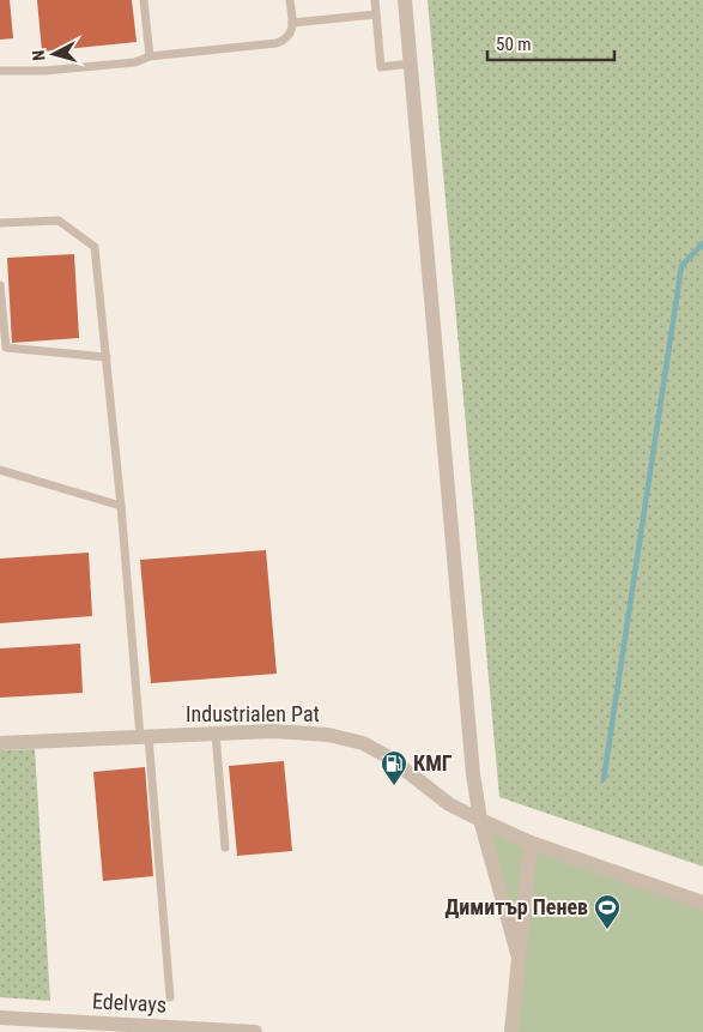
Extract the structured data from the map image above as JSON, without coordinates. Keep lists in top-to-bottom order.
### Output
{
  "streets": {
    "street": ["Industrialen Pat", "Edelvays"]
  },
  "places": {
    "fuel station": ["КМГ"],
    "sports": ["Димитър Пенев"]
  },
  "scale_bar": "50 m",
  "north": "left"
}
